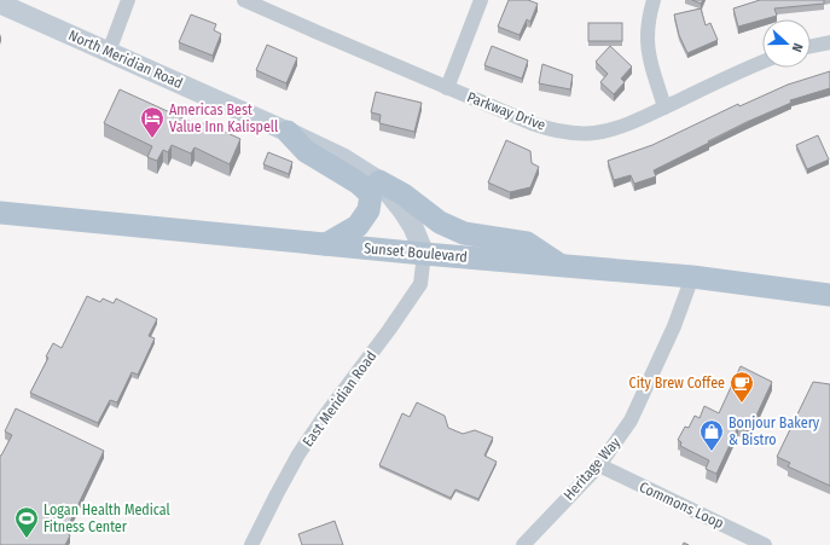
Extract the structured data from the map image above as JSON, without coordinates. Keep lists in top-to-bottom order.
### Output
{
  "streets": {
    "main road": ["North Meridian Road", "Sunset Boulevard"],
    "street": [
      "Parkway Drive",
      "East Meridian Road",
      "Heritage Way",
      "Commons Loop"
    ]
  },
  "crossings": [
    ["North Meridian Road", "Sunset Boulevard"],
    ["North Meridian Road", "East Meridian Road"],
    ["Sunset Boulevard", "East Meridian Road"],
    ["Sunset Boulevard", "Heritage Way"],
    ["Heritage Way", "Commons Loop"]
  ],
  "places": {
    "hotel": ["Americas Best Value Inn Kalispell"],
    "cafe": ["City Brew Coffee"],
    "shop": ["Bonjour Bakery & Bistro"],
    "sports": ["Logan Health Medical Fitness Center"]
  },
  "north": "right"
}
